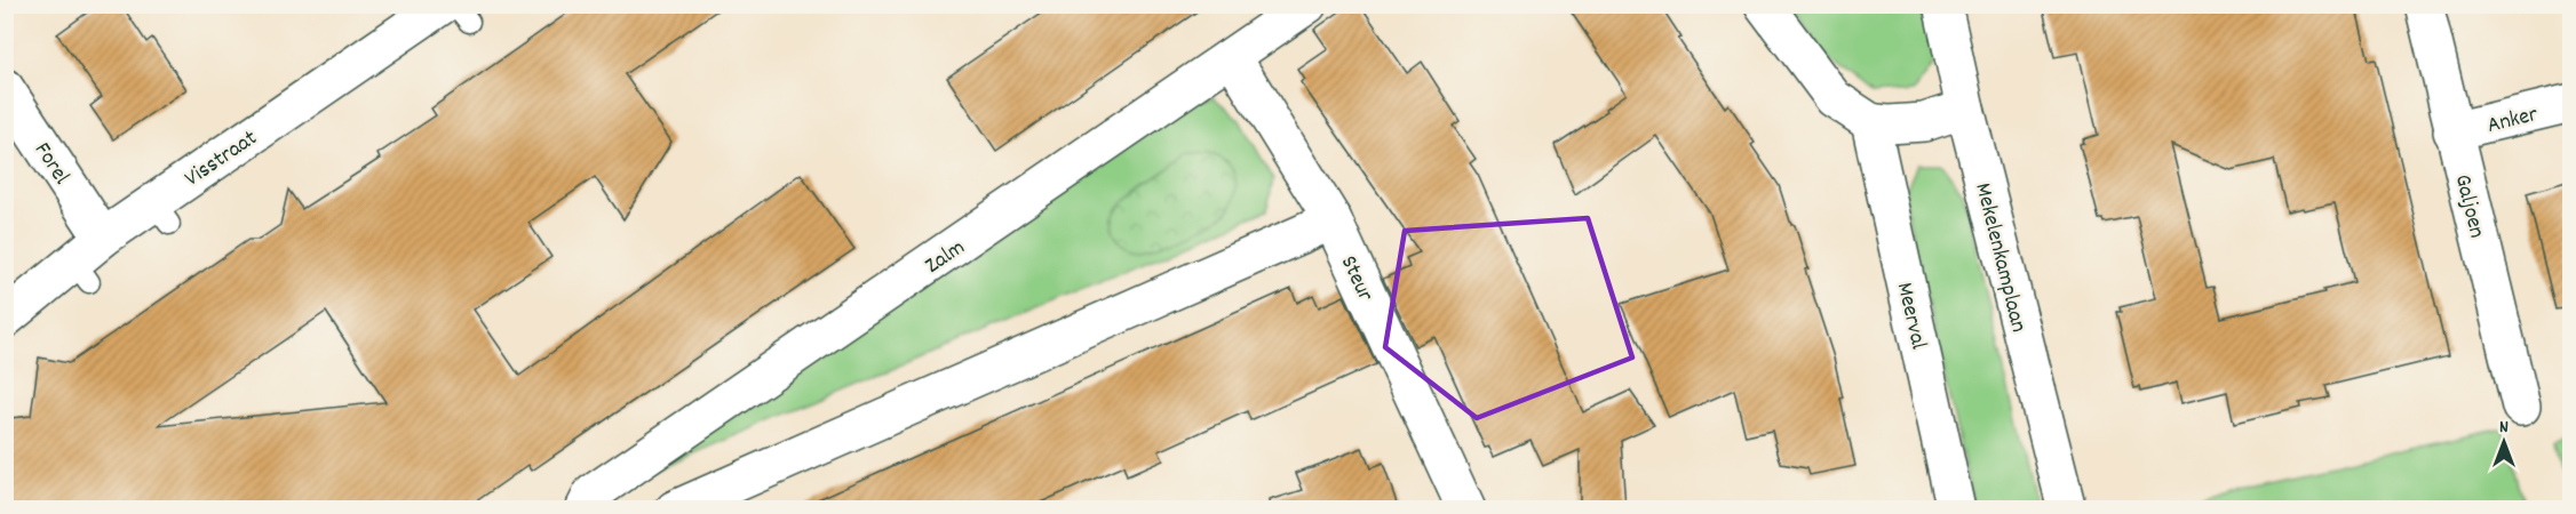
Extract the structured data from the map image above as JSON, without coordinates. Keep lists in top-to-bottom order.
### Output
{
  "streets": {
    "street": [
      "Anker",
      "Visstraat",
      "Forel",
      "Galjoen",
      "Zalm",
      "Mekelenkamplaan",
      "Steur",
      "Meerval"
    ]
  },
  "crossings": [
    ["Anker", "Galjoen"],
    ["Visstraat", "Forel"],
    ["Zalm", "Steur"]
  ],
  "north": "top"
}
